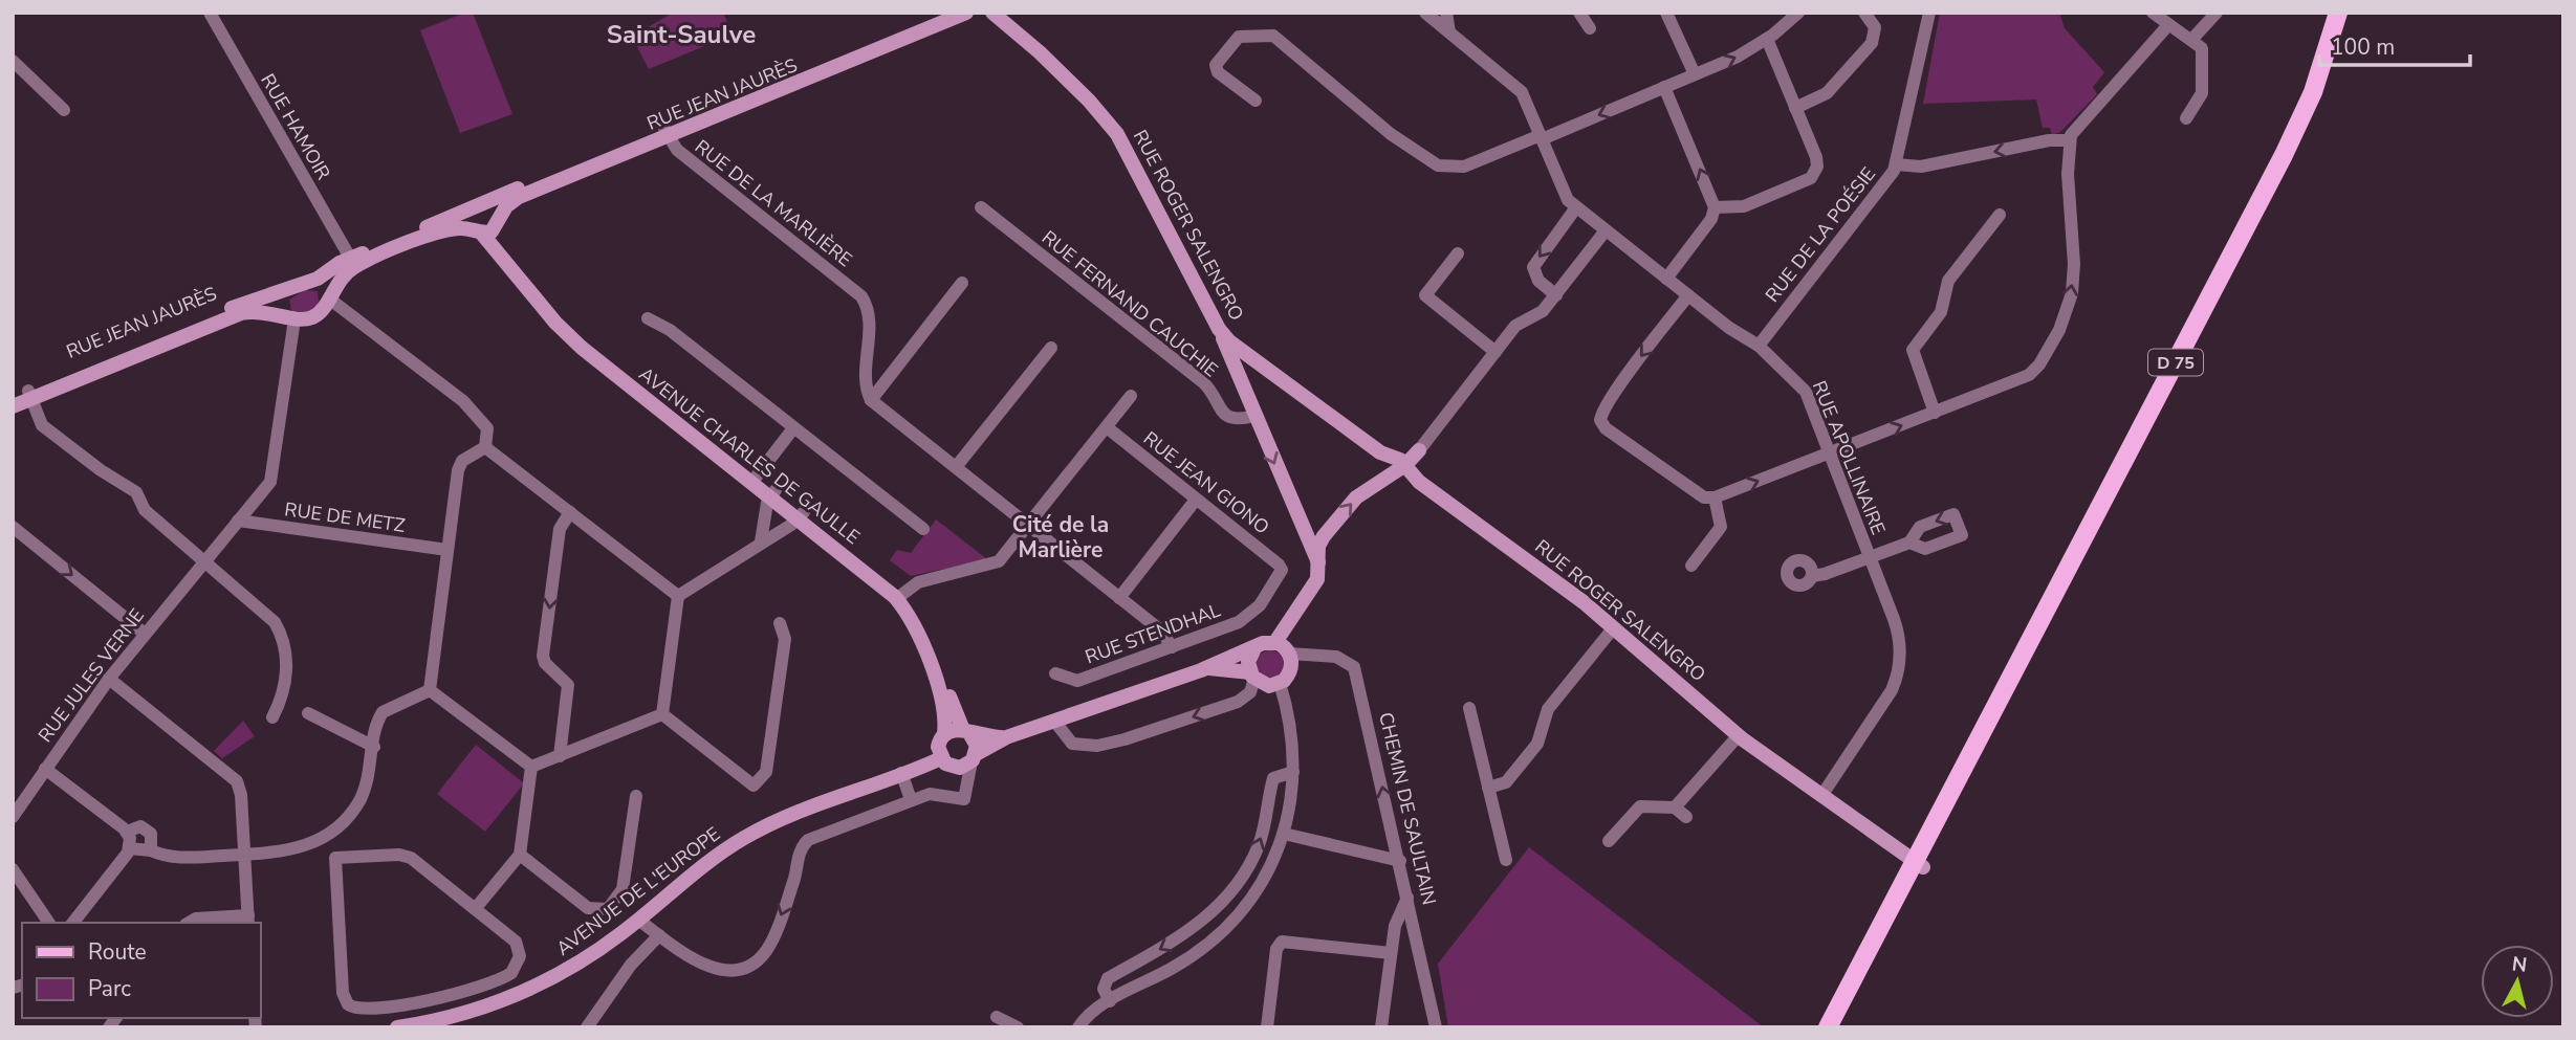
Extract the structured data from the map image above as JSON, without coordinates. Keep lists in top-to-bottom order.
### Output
{
  "streets": {
    "main road": ["D 75"],
    "street": [
      "RUE JEAN JAURÈS",
      "RUE HAMOIR",
      "RUE DE LA MARLIÈRE",
      "RUE ROGER SALENGRO",
      "RUE DE LA POÉSIE",
      "RUE FERNAND CAUCHIE",
      "AVENUE CHARLES DE GAULLE",
      "RUE APOLLINAIRE",
      "RUE JEAN GIONO",
      "RUE DE METZ",
      "RUE STENDHAL",
      "RUE JULES VERNE",
      "CHEMIN DE SAULTAIN",
      "AVENUE DE L'EUROPE"
    ]
  },
  "crossings": [
    ["RUE JEAN JAURÈS", "RUE HAMOIR"],
    ["RUE JEAN JAURÈS", "RUE DE LA MARLIÈRE"],
    ["RUE JEAN JAURÈS", "AVENUE CHARLES DE GAULLE"],
    ["RUE JEAN JAURÈS", "RUE JULES VERNE"],
    ["RUE ROGER SALENGRO", "D 75"],
    ["RUE ROGER SALENGRO", "RUE APOLLINAIRE"],
    ["RUE DE LA POÉSIE", "RUE APOLLINAIRE"],
    ["AVENUE CHARLES DE GAULLE", "AVENUE DE L'EUROPE"],
    ["RUE JEAN GIONO", "RUE STENDHAL"],
    ["RUE DE METZ", "RUE JULES VERNE"]
  ],
  "districts": ["Saint-Saulve", "Cité de la Marlière"],
  "legend": ["Route", "Parc"],
  "scale_bar": "100 m",
  "north": "top"
}
